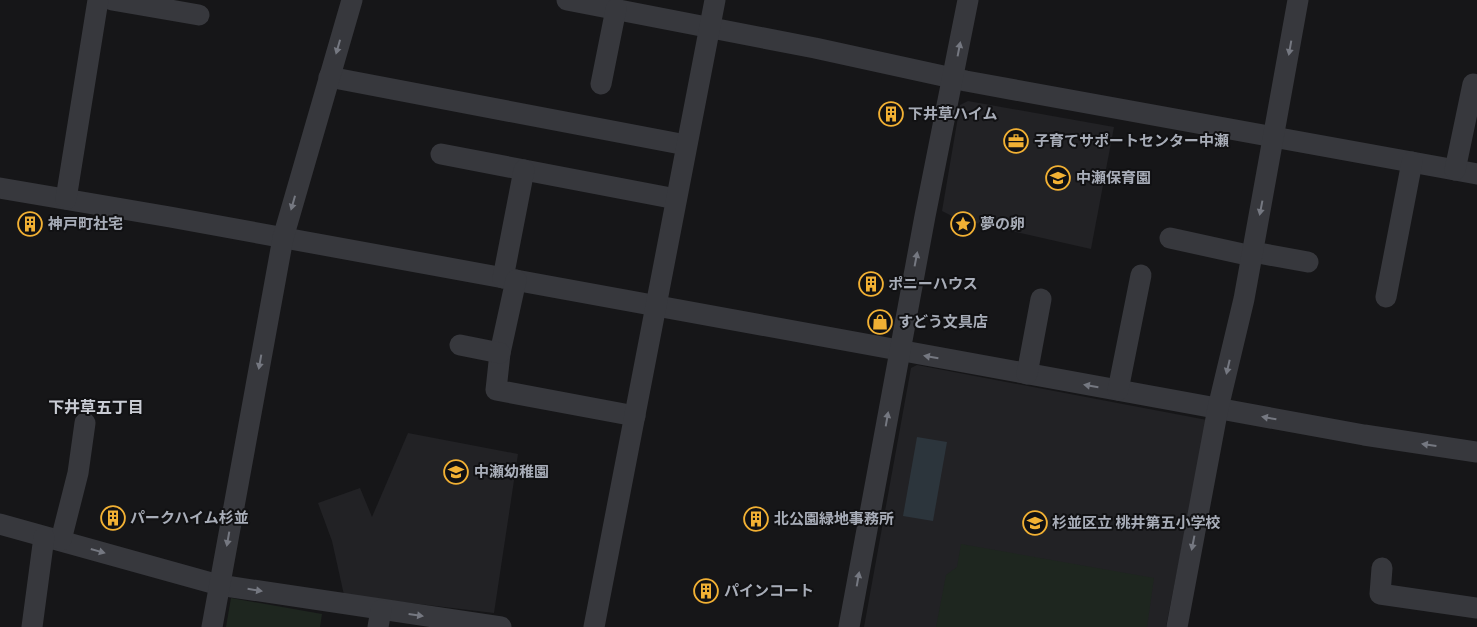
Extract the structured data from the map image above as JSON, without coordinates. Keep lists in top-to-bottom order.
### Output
{
  "districts": ["下井草五丁目"],
  "places": {
    "building": [
      "下井草ハイム",
      "神戸町社宅",
      "ポニーハウス",
      "パークハイム杉並",
      "北公園緑地事務所",
      "パインコート"
    ],
    "office": ["子育てサポートセンター中瀬"],
    "school or university": ["中瀬保育園", "中瀬幼稚園", "杉並区立 桃井第五小学校"],
    "place": ["夢の卵"],
    "shop": ["すどう文具店"]
  }
}
